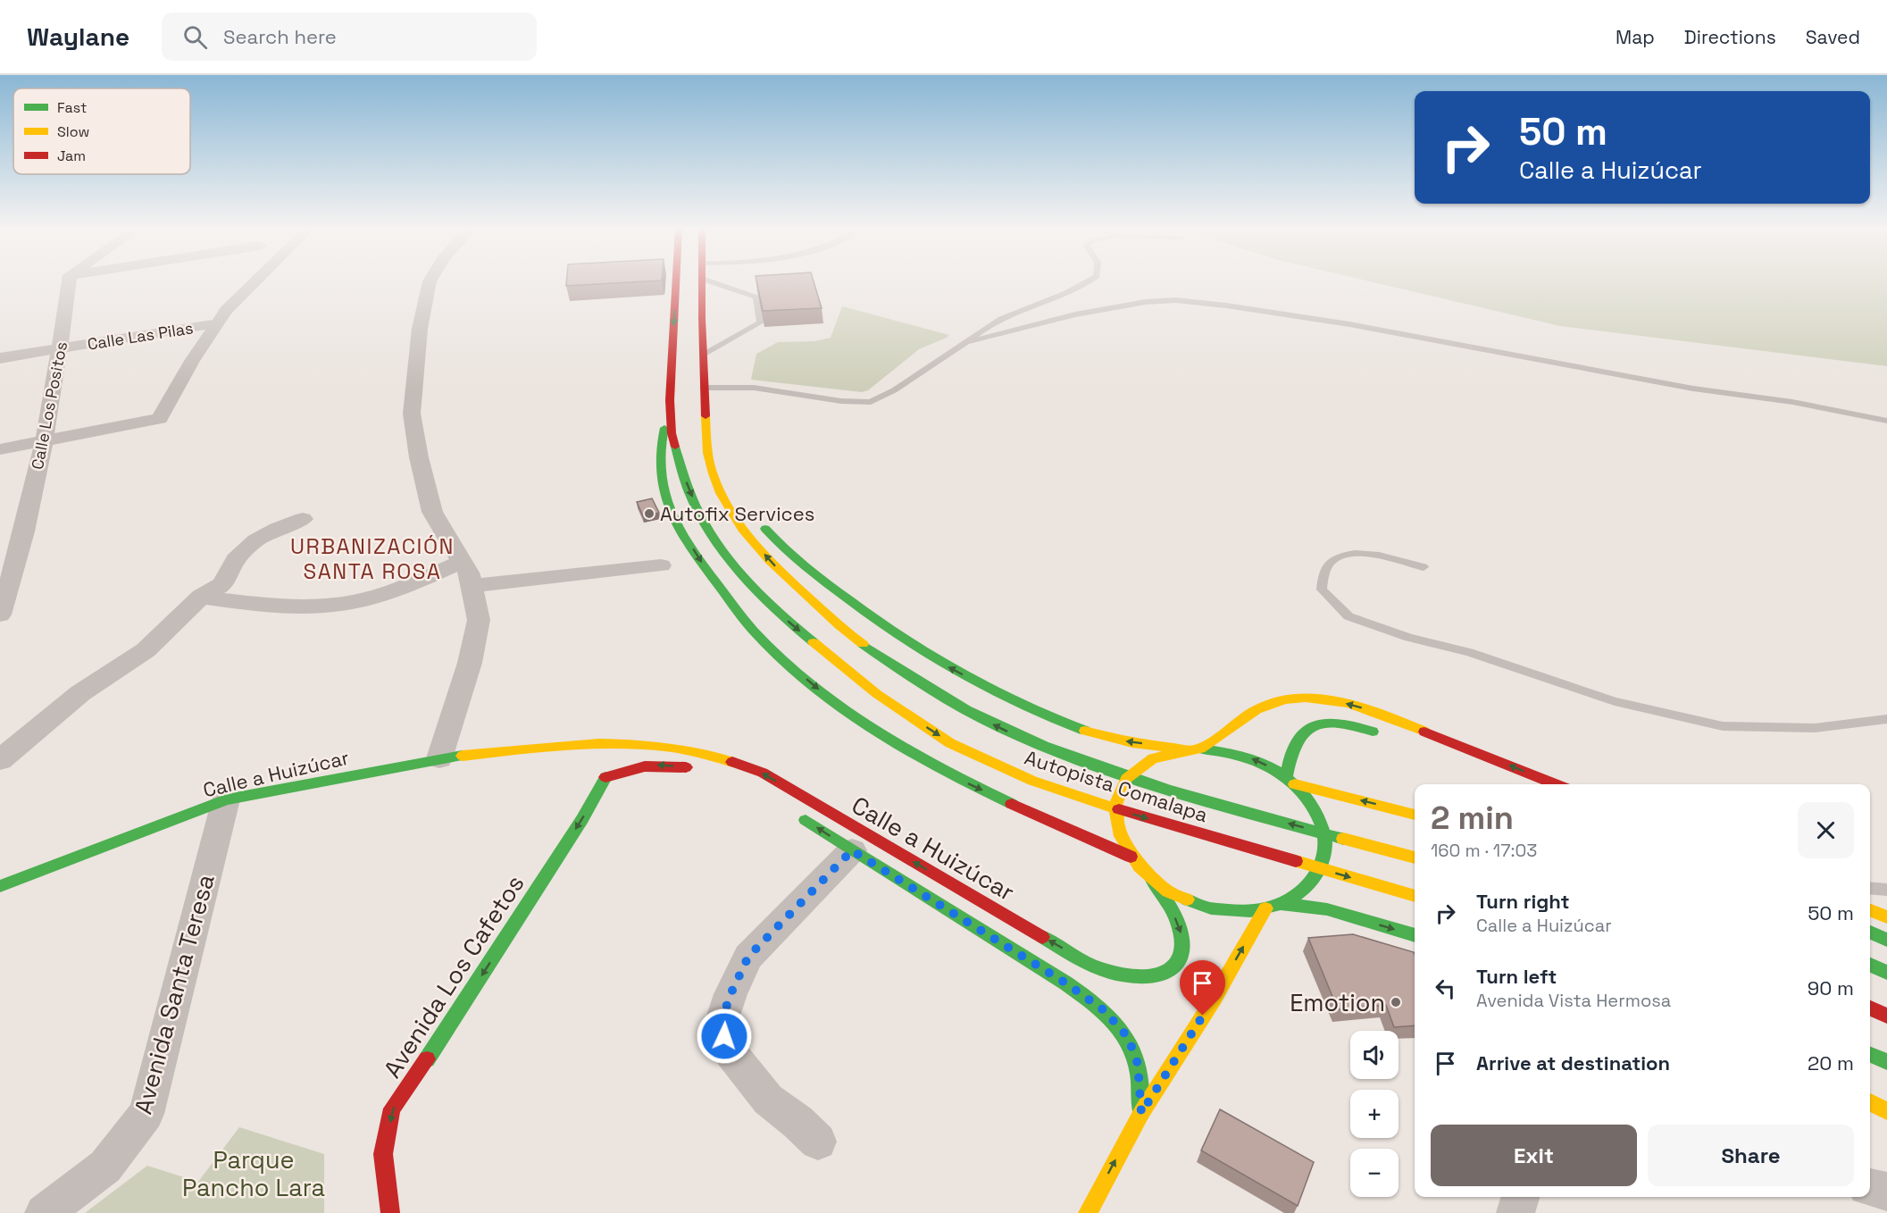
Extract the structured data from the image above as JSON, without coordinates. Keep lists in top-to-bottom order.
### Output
{
  "streets": {
    "main road": ["Calle a Huizúcar", "Autopista Comalapa", "Avenida Los Cafetos"],
    "street": ["Calle Las Pilas", "Calle Los Positos", "Avenida Santa Teresa"]
  },
  "crossings": [
    ["Calle Las Pilas", "Calle Los Positos"],
    ["Calle a Huizúcar", "Avenida Santa Teresa"]
  ],
  "one_way": ["Avenida Los Cafetos"],
  "districts": ["URBANIZACIÓN SANTA ROSA"],
  "parks": ["Parque Pancho Lara"],
  "places": ["Autofix Services", "Emotion"],
  "legend": ["Fast", "Slow", "Jam"],
  "page": {
    "header": "Waylane",
    "search": "Search here",
    "nav": ["Map", "Directions", "Saved"],
    "turn": ["50 m", "Calle a Huizúcar"],
    "heading": ["2 min", "160 m · 17:03"],
    "list": [
      {
        "name": "Turn right",
        "note": "Calle a Huizúcar",
        "value": "50 m"
      },
      {
        "name": "Turn left",
        "note": "Avenida Vista Hermosa",
        "value": "90 m"
      },
      {
        "name": "Arrive at destination",
        "value": "20 m"
      }
    ],
    "map_buttons": ["+", "−"],
    "buttons": ["Exit", "Share"]
  }
}
